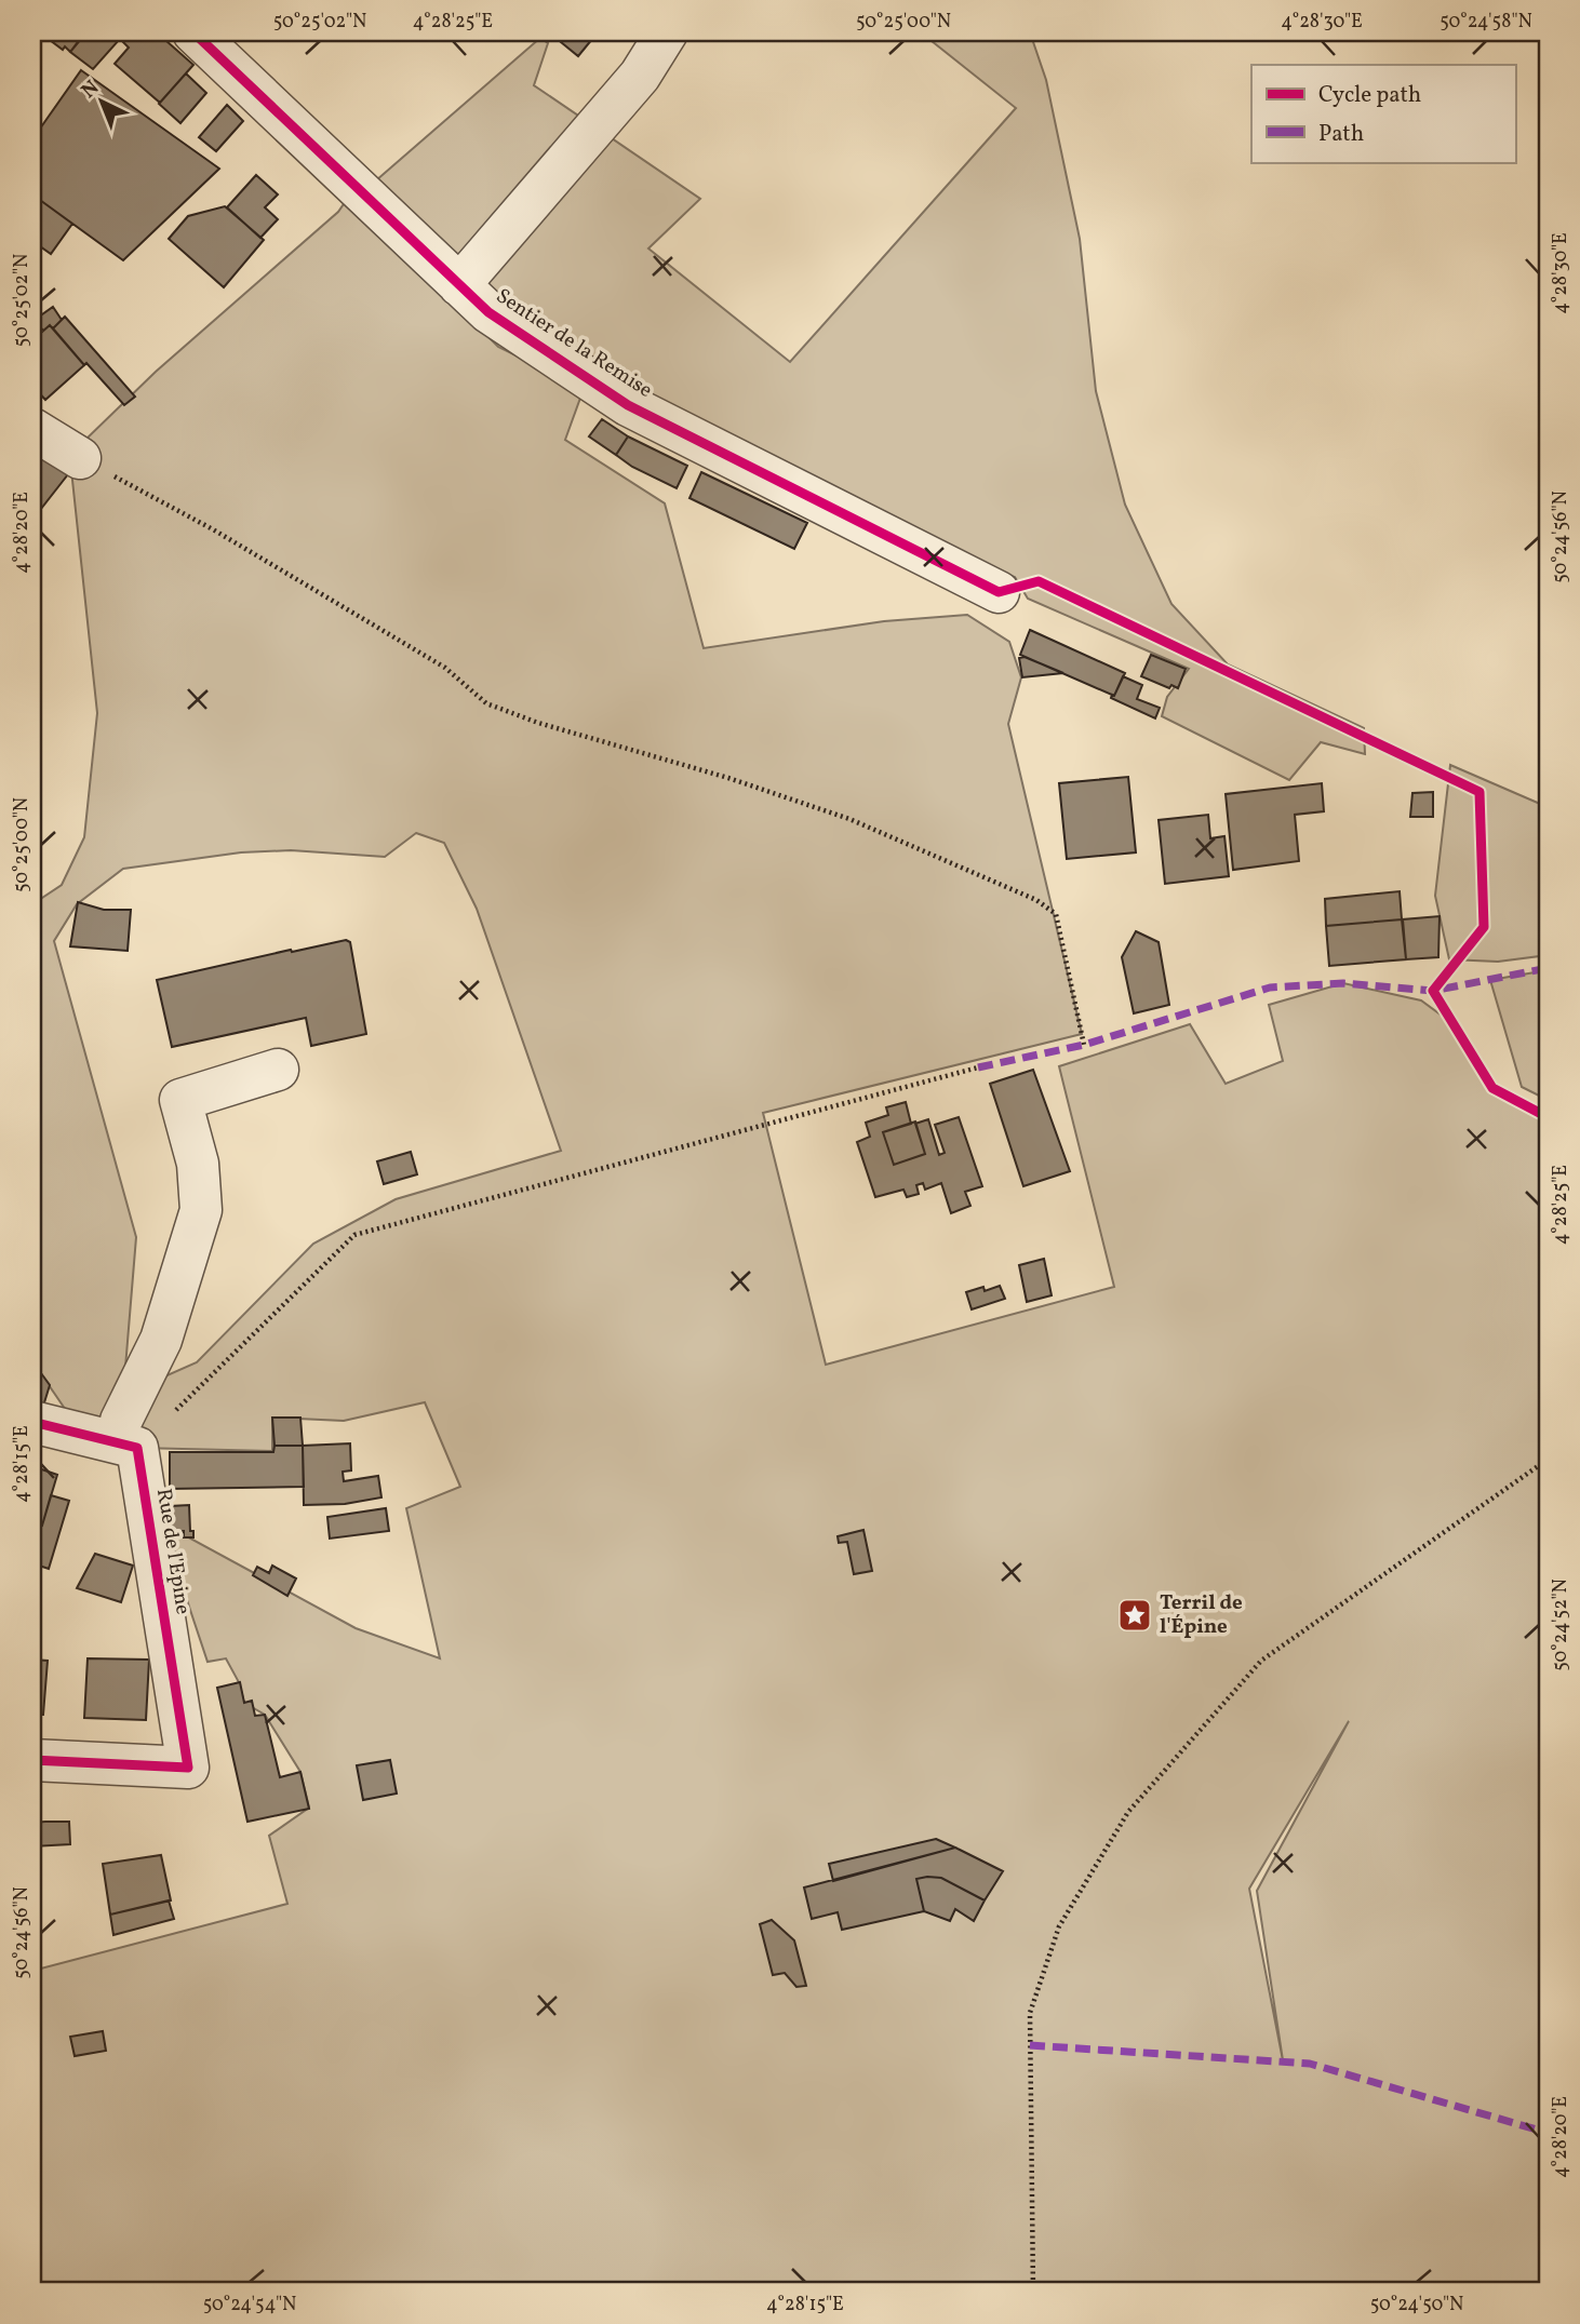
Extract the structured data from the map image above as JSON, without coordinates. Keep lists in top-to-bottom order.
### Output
{
  "streets": {
    "street": ["Sentier de la Remise", "Rue de l'Epine"]
  },
  "places": {
    "place": ["Terril de l'Épine"]
  },
  "legend": ["Cycle path", "Path"],
  "north": "top left",
  "coordinates": [
    "50°25'02\"N",
    "4°28'25\"E",
    "50°25'00\"N",
    "4°28'30\"E",
    "50°24'58\"N",
    "4°28'20\"E",
    "50°24'56\"N",
    "4°28'15\"E",
    "50°24'52\"N",
    "50°24'54\"N",
    "50°24'50\"N"
  ]
}
